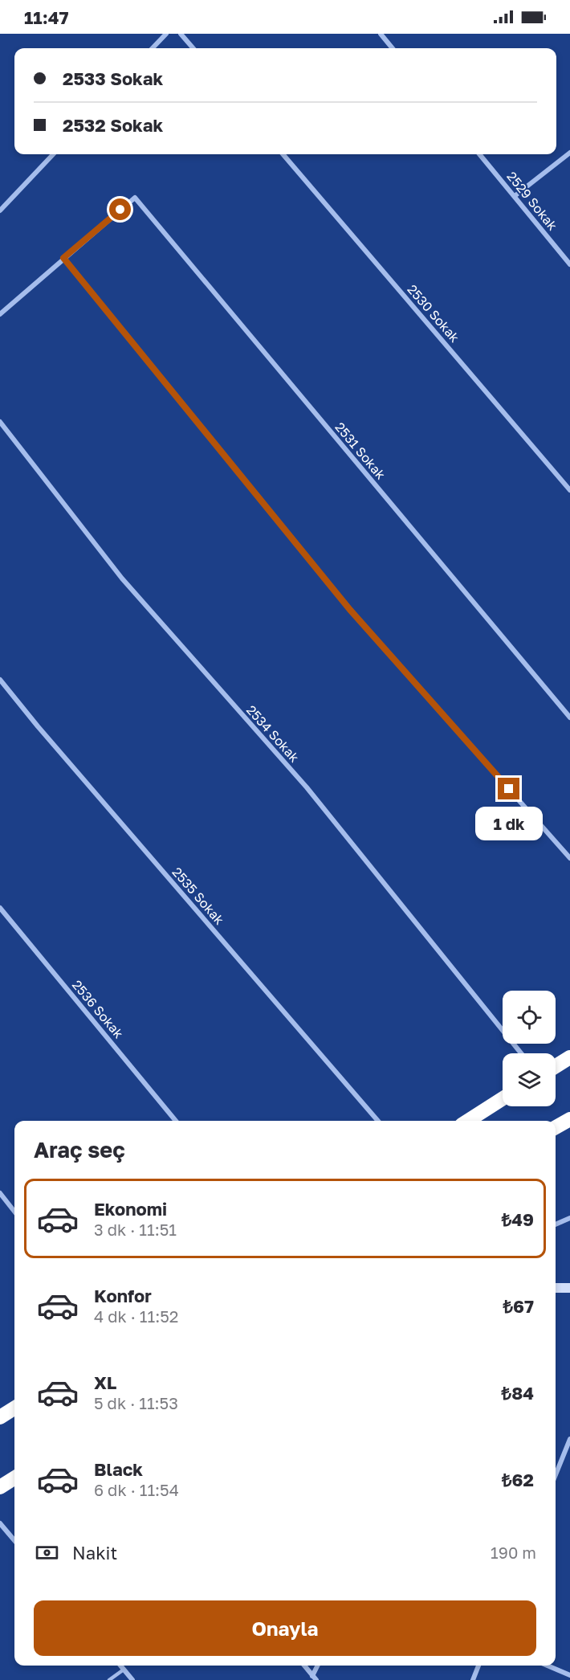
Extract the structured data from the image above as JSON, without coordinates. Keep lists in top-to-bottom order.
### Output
{
  "streets": {
    "street": [
      "2529 Sokak",
      "2530 Sokak",
      "2531 Sokak",
      "2534 Sokak",
      "2535 Sokak",
      "2536 Sokak"
    ]
  },
  "page": {
    "status": "11:47",
    "banner": ["2533 Sokak", "2532 Sokak"],
    "bubble": "1 dk",
    "heading": "Araç seç",
    "list": [
      {
        "name": "Ekonomi",
        "note": "3 dk · 11:51",
        "value": "₺49"
      },
      {
        "name": "Konfor",
        "note": "4 dk · 11:52",
        "value": "₺67"
      },
      {
        "name": "XL",
        "note": "5 dk · 11:53",
        "value": "₺84"
      },
      {
        "name": "Black",
        "note": "6 dk · 11:54",
        "value": "₺62"
      }
    ],
    "pay": ["Nakit", "190 m"],
    "buttons": "Onayla"
  }
}
